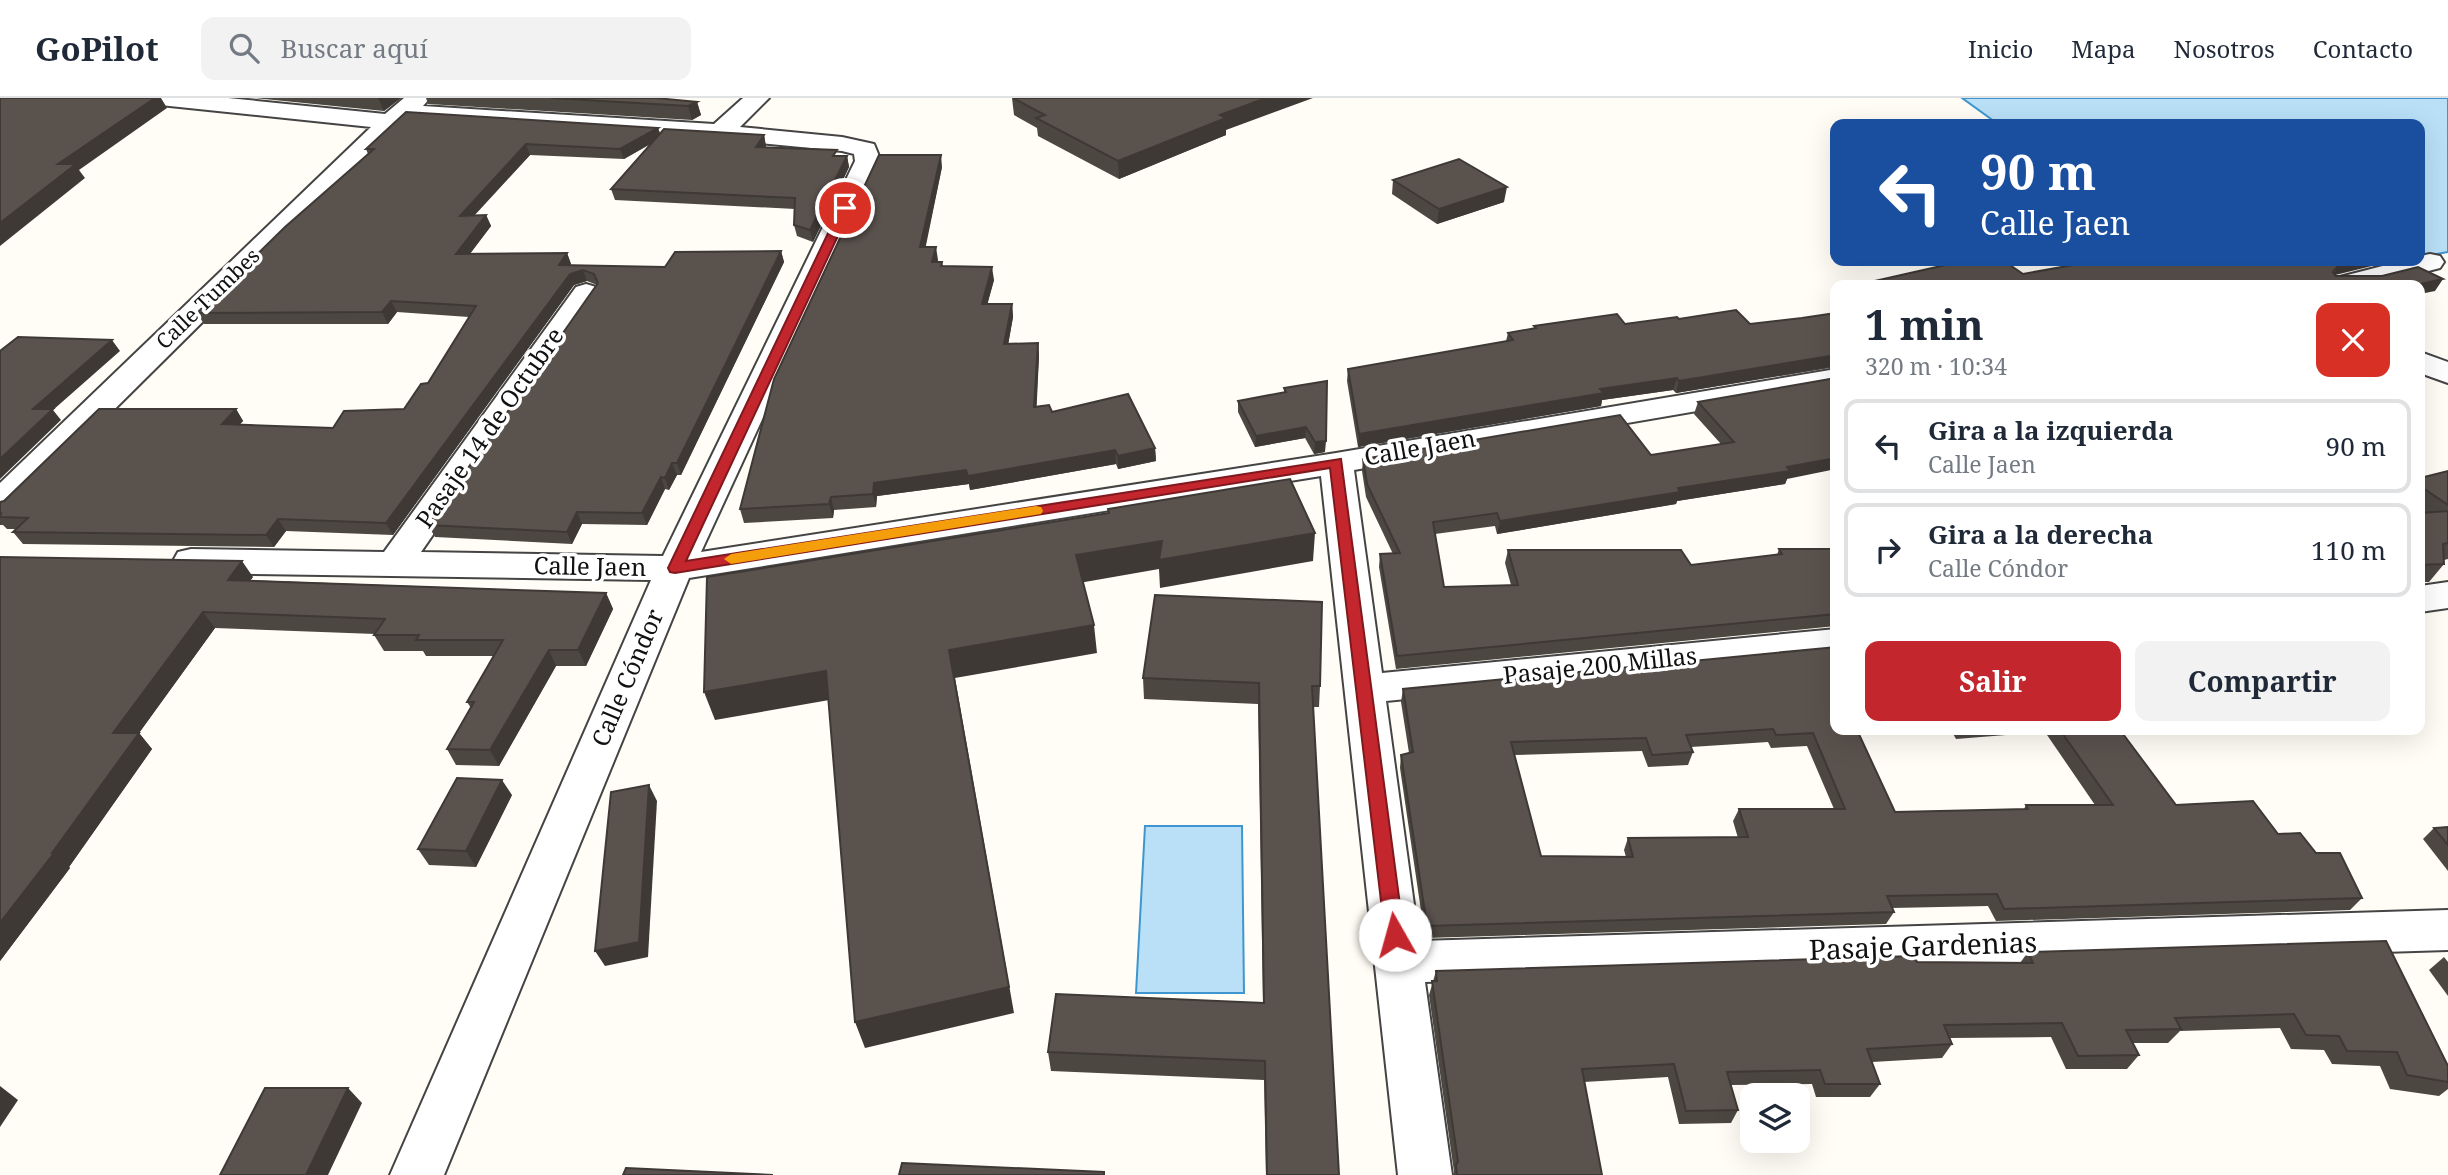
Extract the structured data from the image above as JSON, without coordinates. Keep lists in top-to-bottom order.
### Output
{
  "streets": {
    "street": [
      "Calle Tumbes",
      "Pasaje 14 de Octubre",
      "Calle Jaen",
      "Pasaje 200 Millas",
      "Calle Cóndor",
      "Pasaje Gardenias"
    ]
  },
  "crossings": [
    ["Pasaje 14 de Octubre", "Calle Jaen"],
    ["Calle Jaen", "Calle Cóndor"]
  ],
  "page": {
    "header": "GoPilot",
    "search": "Buscar aquí",
    "nav": [
      "Inicio",
      "Mapa",
      "Nosotros",
      "Contacto"
    ],
    "turn": ["90 m", "Calle Jaen"],
    "heading": ["1 min", "320 m · 10:34"],
    "list": [
      {
        "name": "Gira a la izquierda",
        "note": "Calle Jaen",
        "value": "90 m"
      },
      {
        "name": "Gira a la derecha",
        "note": "Calle Cóndor",
        "value": "110 m"
      }
    ],
    "buttons": ["Salir", "Compartir"]
  }
}
